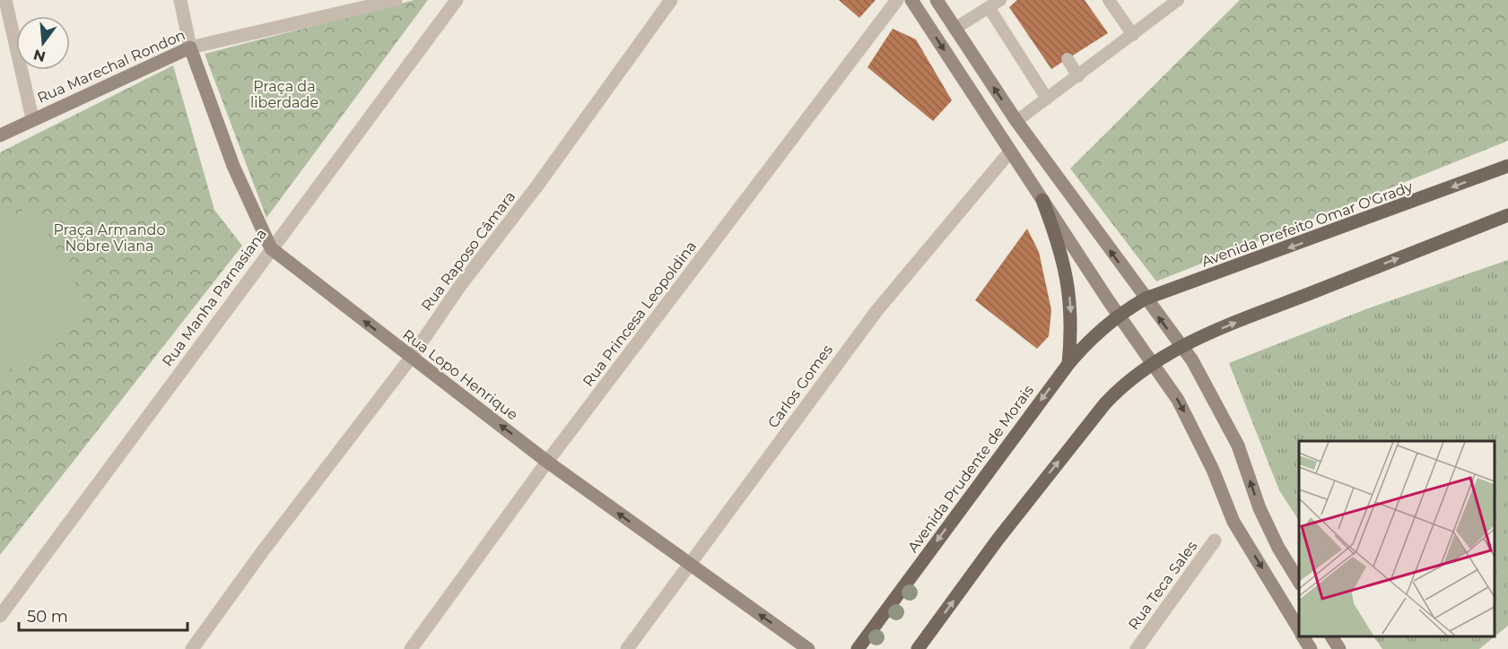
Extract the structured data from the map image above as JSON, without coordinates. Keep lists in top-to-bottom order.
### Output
{
  "streets": {
    "main road": [
      "Rua Marechal Rondon",
      "Avenida Prefeito Omar O'Grady",
      "Rua Lopo Henrique",
      "Avenida Prudente de Morais"
    ],
    "street": [
      "Rua Raposo Câmara",
      "Rua Manha Parnasiana",
      "Rua Princesa Leopoldina",
      "Carlos Gomes",
      "Rua Teca Sales"
    ]
  },
  "crossings": [
    ["Rua Marechal Rondon", "Rua Lopo Henrique"],
    ["Avenida Prefeito Omar O'Grady", "Avenida Prudente de Morais"],
    ["Rua Raposo Câmara", "Rua Lopo Henrique"],
    ["Rua Manha Parnasiana", "Rua Lopo Henrique"],
    ["Rua Princesa Leopoldina", "Rua Lopo Henrique"],
    ["Rua Lopo Henrique", "Carlos Gomes"]
  ],
  "one_way": ["Rua Lopo Henrique"],
  "parks": ["Praça da liberdade", "Praça Armando Nobre Viana"],
  "scale_bar": "50 m",
  "north": "bottom"
}
